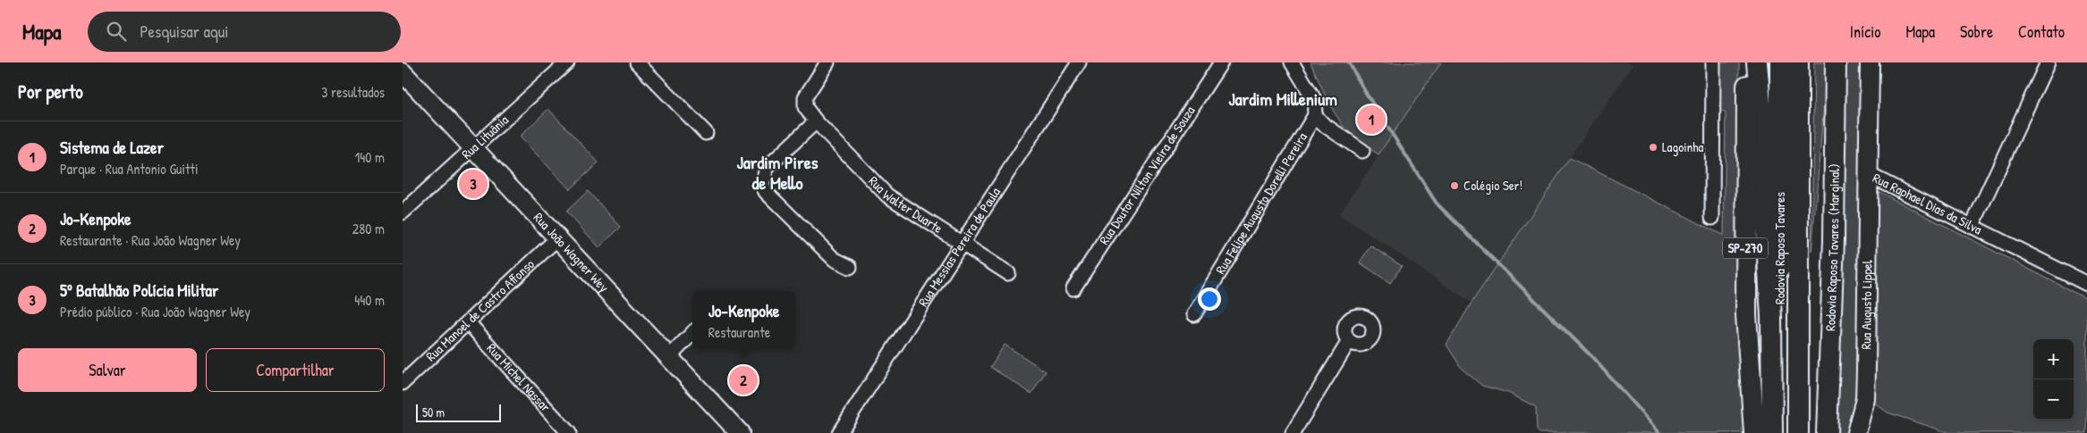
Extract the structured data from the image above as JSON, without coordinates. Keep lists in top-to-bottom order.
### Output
{
  "streets": {
    "highway": ["SP-270", "Rodovia Raposo Tavares", "Rodovia Raposo Tavares (Marginal)"],
    "main road": ["Rua Raphael Dias da Silva", "Rua João Wagner Wey", "Rua Augusto Lippel"],
    "street": [
      "Rua Lituânia",
      "Rua Doutor Nilton Vieira de Souza",
      "Rua Felipe Augusto Dorelli Pereira",
      "Rua Walter Duarte",
      "Rua Messias Pereira de Paula",
      "Rua Manoel de Castro Affonso",
      "Rua Michel Nassar"
    ]
  },
  "crossings": [
    ["Rua Lituânia", "Rua João Wagner Wey"],
    ["Rua Walter Duarte", "Rua Messias Pereira de Paula"],
    ["Rua Raphael Dias da Silva", "Rua Augusto Lippel"],
    ["Rua João Wagner Wey", "Rua Manoel de Castro Affonso"],
    ["Rua Manoel de Castro Affonso", "Rua Michel Nassar"]
  ],
  "districts": ["Jardim Millenium", "Jardim Pires de Mello"],
  "places": ["Lagoinha", "Colégio Ser!"],
  "scale_bar": "50 m",
  "page": {
    "header": "Mapa",
    "search": "Pesquisar aqui",
    "nav": [
      "Início",
      "Mapa",
      "Sobre",
      "Contato"
    ],
    "heading": ["Por perto", "3 resultados"],
    "pins": ["1", "3", "2"],
    "list": [
      {
        "mark": "1",
        "name": "Sistema de Lazer",
        "note": "Parque · Rua Antonio Guitti",
        "value": "140 m"
      },
      {
        "mark": "2",
        "name": "Jo-Kenpoke",
        "note": "Restaurante · Rua João Wagner Wey",
        "value": "280 m"
      },
      {
        "mark": "3",
        "name": "5º Batalhão Polícia Militar",
        "note": "Prédio público · Rua João Wagner Wey",
        "value": "440 m"
      }
    ],
    "popup": ["Jo-Kenpoke", "Restaurante"],
    "buttons": ["Salvar", "Compartilhar"],
    "map_buttons": ["+", "−"],
    "scale": "50 m"
  }
}
